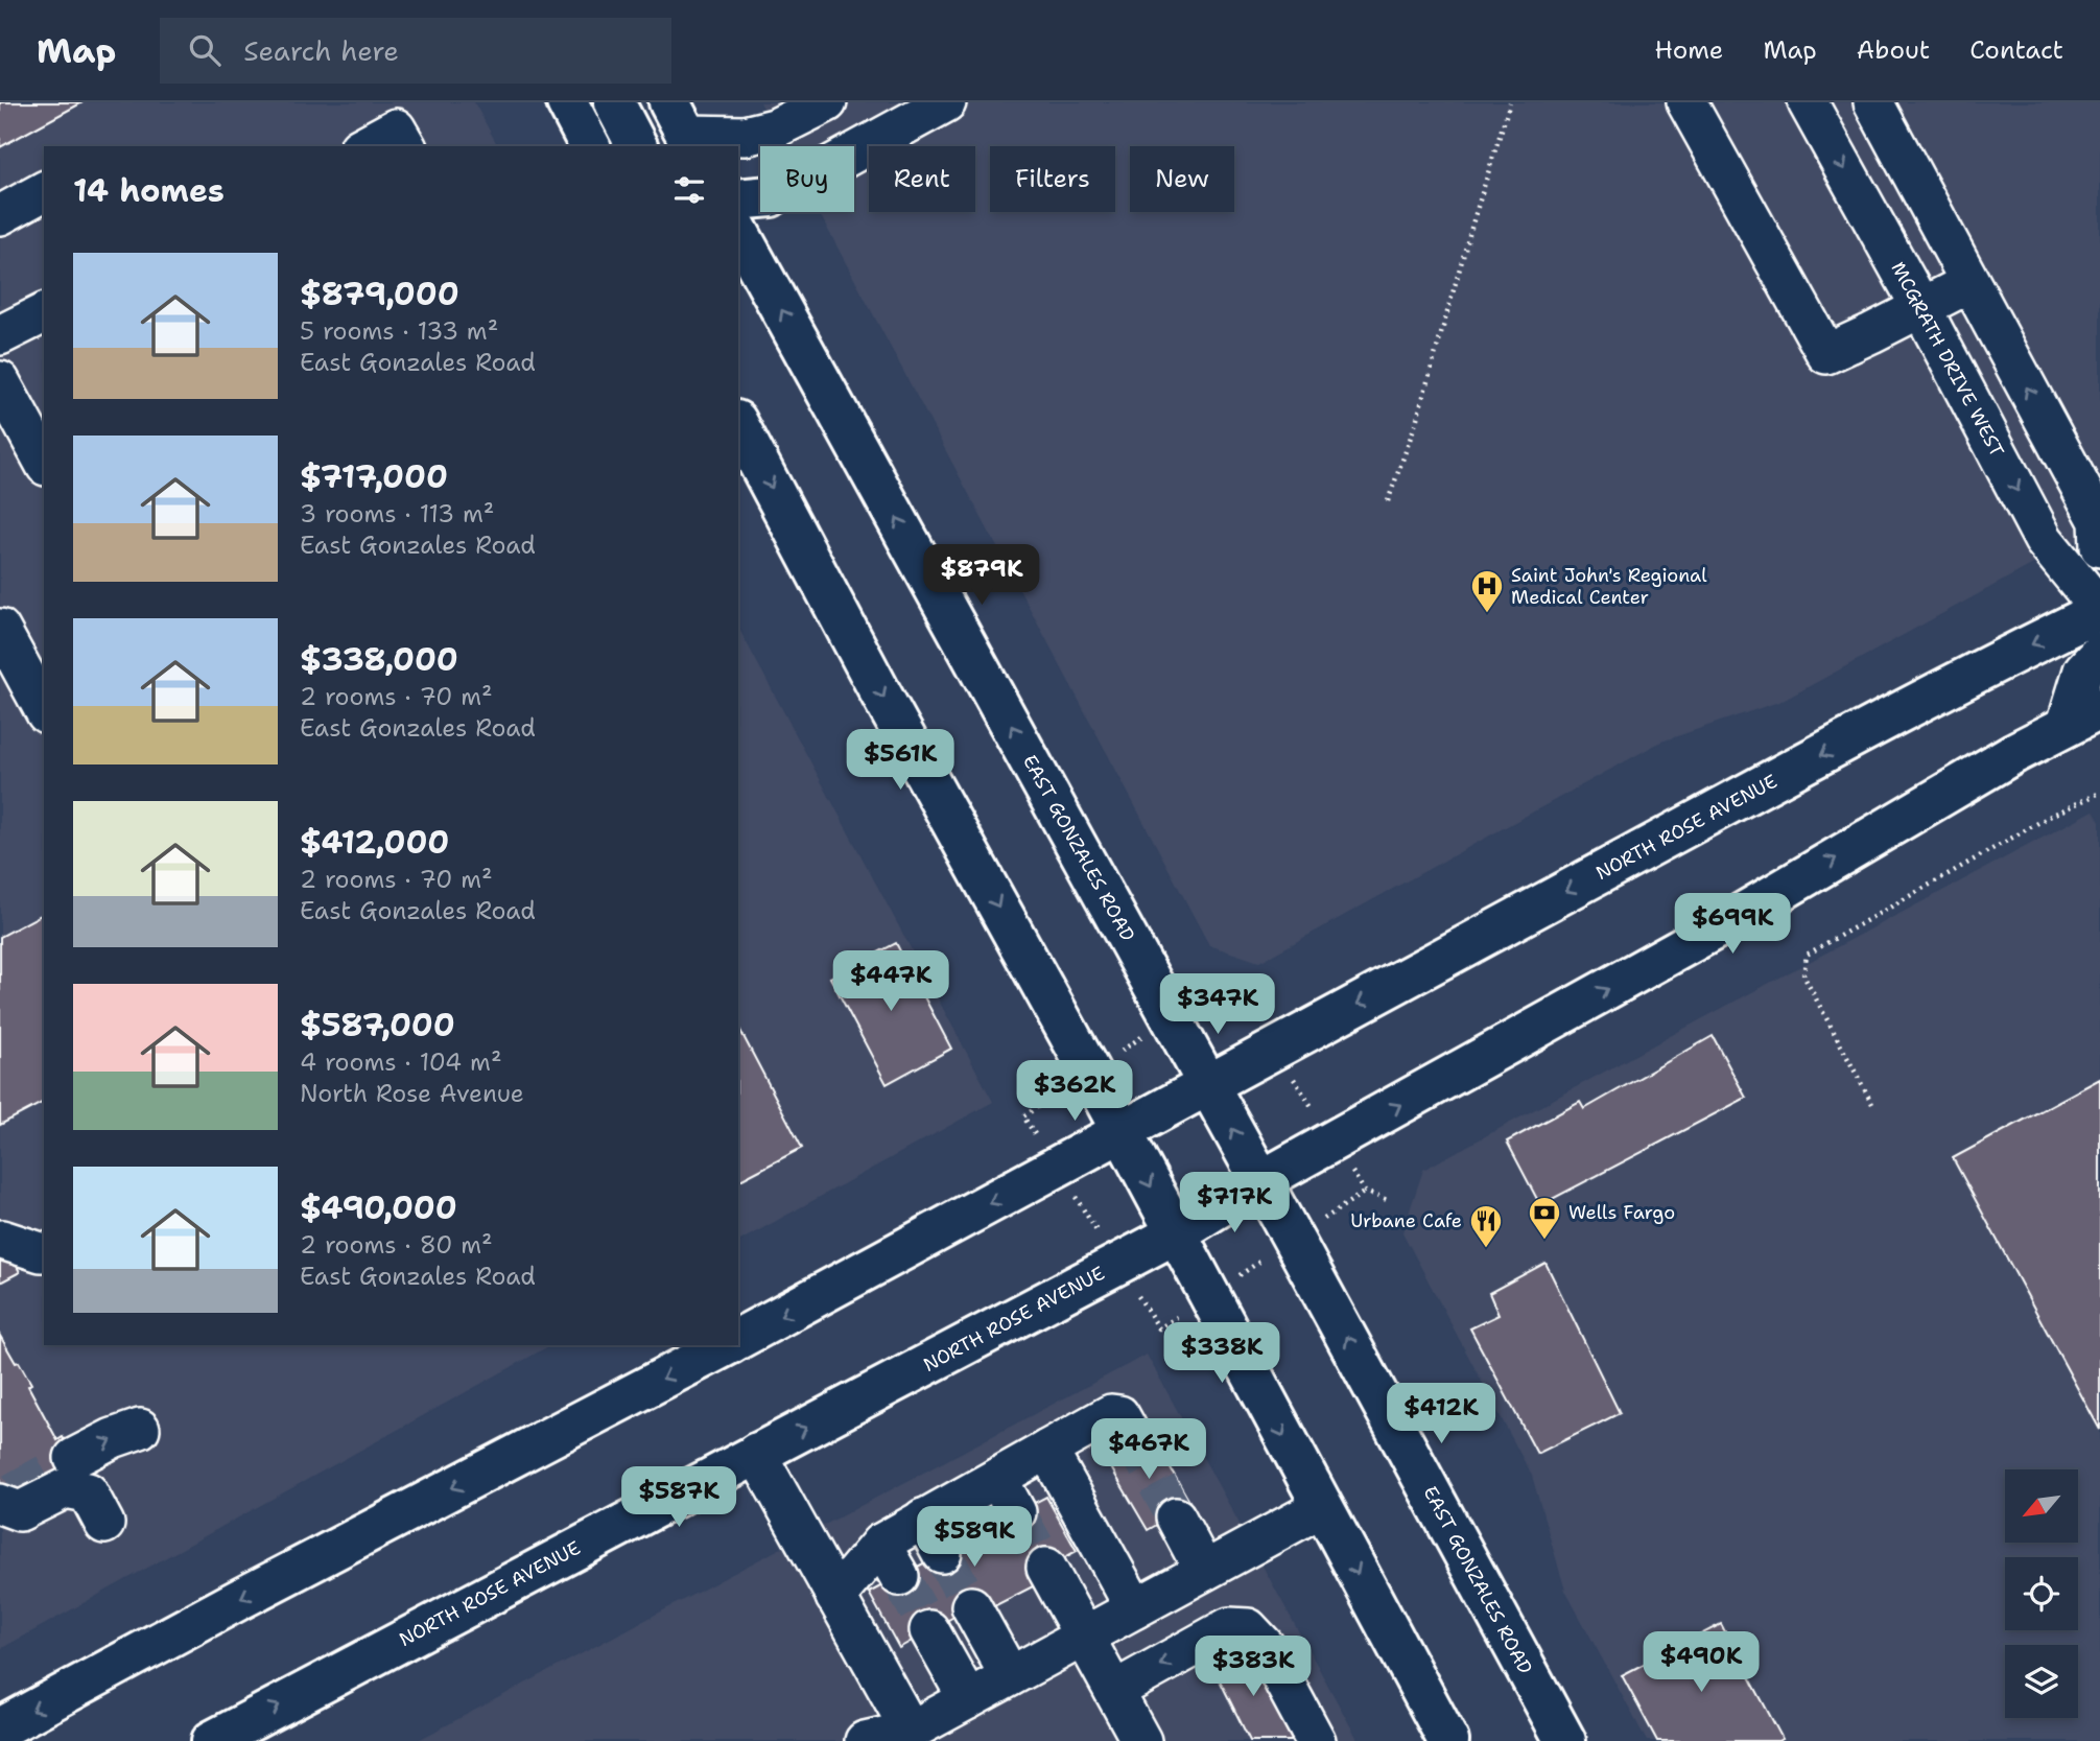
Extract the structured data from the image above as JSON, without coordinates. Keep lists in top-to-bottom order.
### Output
{
  "streets": {
    "main road": ["NORTH ROSE AVENUE", "EAST GONZALES ROAD"],
    "street": ["MCGRATH DRIVE WEST"]
  },
  "crossings": [
    ["MCGRATH DRIVE WEST", "NORTH ROSE AVENUE"],
    ["NORTH ROSE AVENUE", "EAST GONZALES ROAD"]
  ],
  "places": {
    "hospital": ["Saint John's Regional Medical Center"],
    "bank": ["Wells Fargo"],
    "restaurant": ["Urbane Cafe"]
  },
  "north": "bottom left",
  "page": {
    "header": "Map",
    "search": "Search here",
    "nav": [
      "Home",
      "Map",
      "About",
      "Contact"
    ],
    "chip": [
      "Buy",
      "Rent",
      "Filters",
      "New"
    ],
    "heading": "14 homes",
    "list": [
      {
        "name": "$879,000",
        "note": "5 rooms · 133 m² · East Gonzales Road"
      },
      {
        "name": "$717,000",
        "note": "3 rooms · 113 m² · East Gonzales Road"
      },
      {
        "name": "$338,000",
        "note": "2 rooms · 70 m² · East Gonzales Road"
      },
      {
        "name": "$412,000",
        "note": "2 rooms · 70 m² · East Gonzales Road"
      },
      {
        "name": "$587,000",
        "note": "4 rooms · 104 m² · North Rose Avenue"
      },
      {
        "name": "$490,000",
        "note": "2 rooms · 80 m² · East Gonzales Road"
      }
    ],
    "price": [
      "$879K",
      "$561K",
      "$699K",
      "$447K",
      "$347K",
      "$362K",
      "$717K",
      "$338K",
      "$412K",
      "$467K",
      "$587K",
      "$589K",
      "$490K",
      "$383K"
    ]
  }
}
